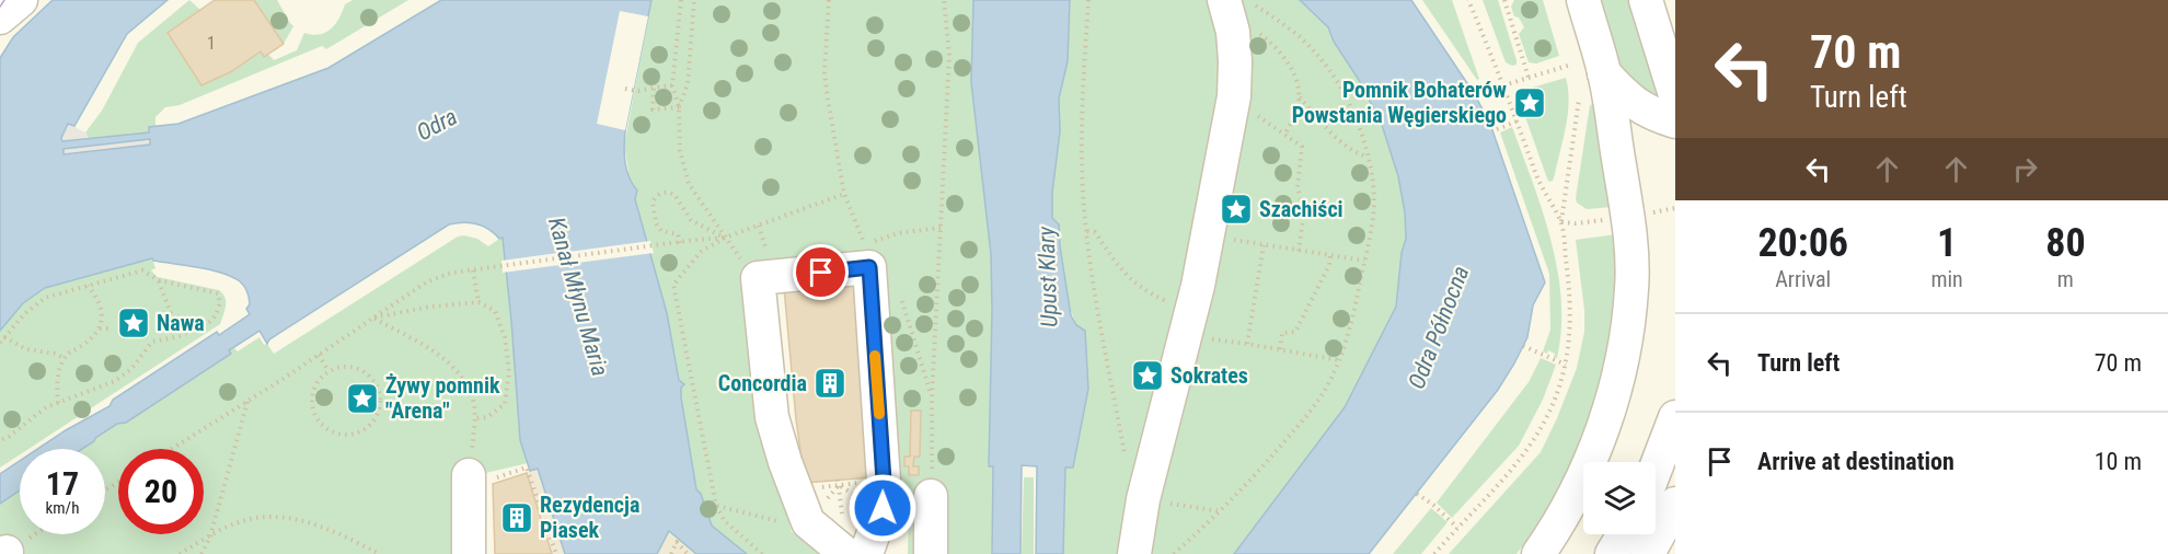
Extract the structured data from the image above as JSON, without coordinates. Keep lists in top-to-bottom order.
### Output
{
  "water": [
    "Odra",
    "Upust Klary",
    "Kanał Młynu Maria",
    "Odra Północna"
  ],
  "places": {
    "place": [
      "Pomnik Bohaterów Powstania Węgierskiego",
      "Szachiści",
      "Nawa",
      "Sokrates",
      "Żywy pomnik \"Arena\""
    ],
    "building": ["Concordia", "Rezydencja Piasek"]
  },
  "house_numbers": ["1"],
  "page": {
    "turn": ["70 m", "Turn left"],
    "eta": [
      "20:06",
      "Arrival",
      "1",
      "min",
      "80",
      "m"
    ],
    "list": [
      {
        "name": "Turn left",
        "value": "70 m"
      },
      {
        "name": "Arrive at destination",
        "value": "10 m"
      }
    ],
    "speed": "17 km/h",
    "limit": "20"
  }
}
